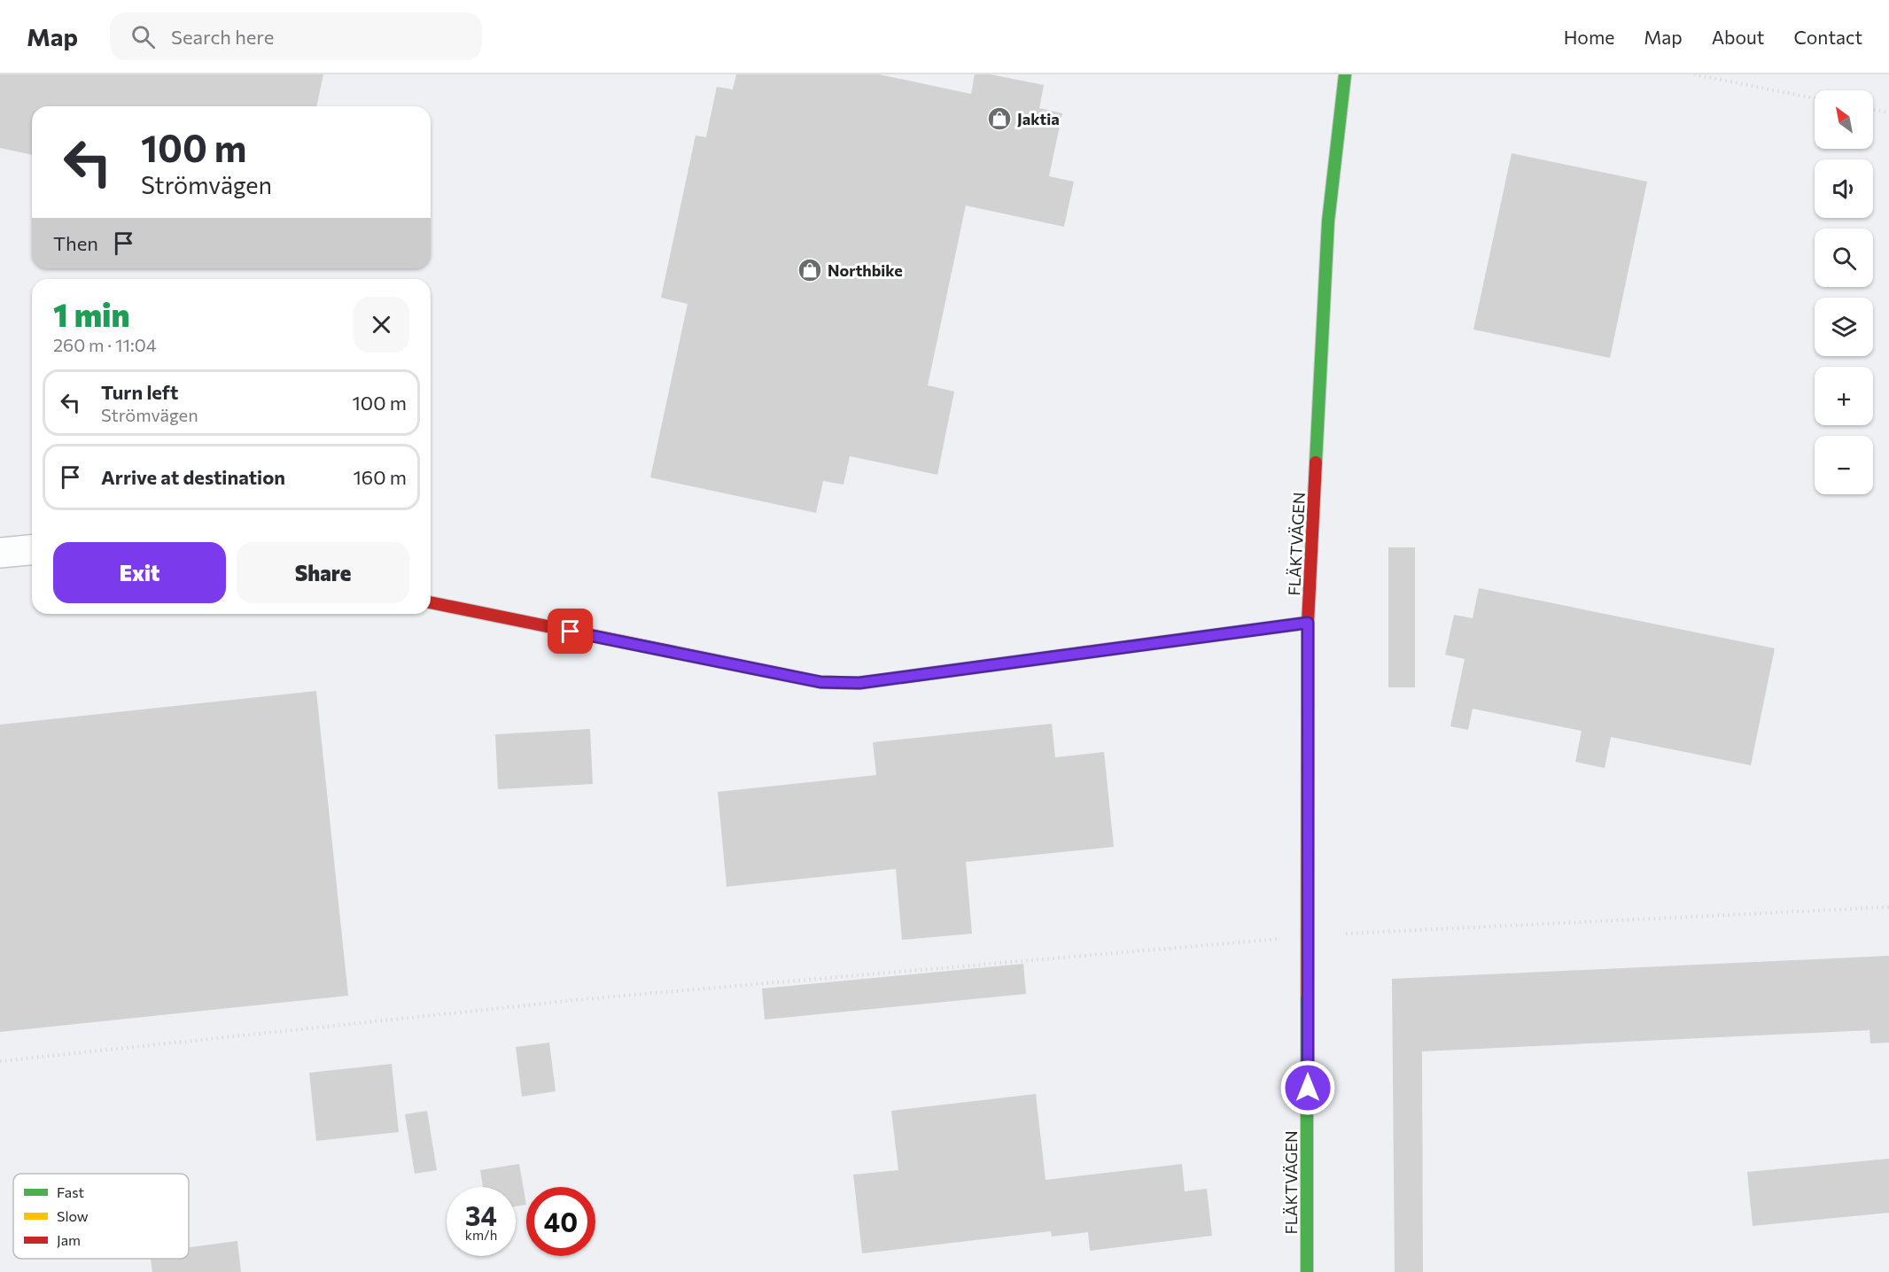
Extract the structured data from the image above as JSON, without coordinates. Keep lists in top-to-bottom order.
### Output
{
  "streets": {
    "street": ["FLÄKTVÄGEN"]
  },
  "places": {
    "shop": ["Jaktia", "Northbike"]
  },
  "legend": ["Fast", "Slow", "Jam"],
  "north": "top left",
  "page": {
    "header": "Map",
    "search": "Search here",
    "nav": [
      "Home",
      "Map",
      "About",
      "Contact"
    ],
    "map_buttons": ["+", "−"],
    "turn": ["100 m", "Strömvägen"],
    "then": "Then",
    "heading": ["1 min", "260 m · 11:04"],
    "list": [
      {
        "name": "Turn left",
        "note": "Strömvägen",
        "value": "100 m"
      },
      {
        "name": "Arrive at destination",
        "value": "160 m"
      }
    ],
    "buttons": ["Exit", "Share"],
    "speed": "34 km/h",
    "limit": "40"
  }
}
